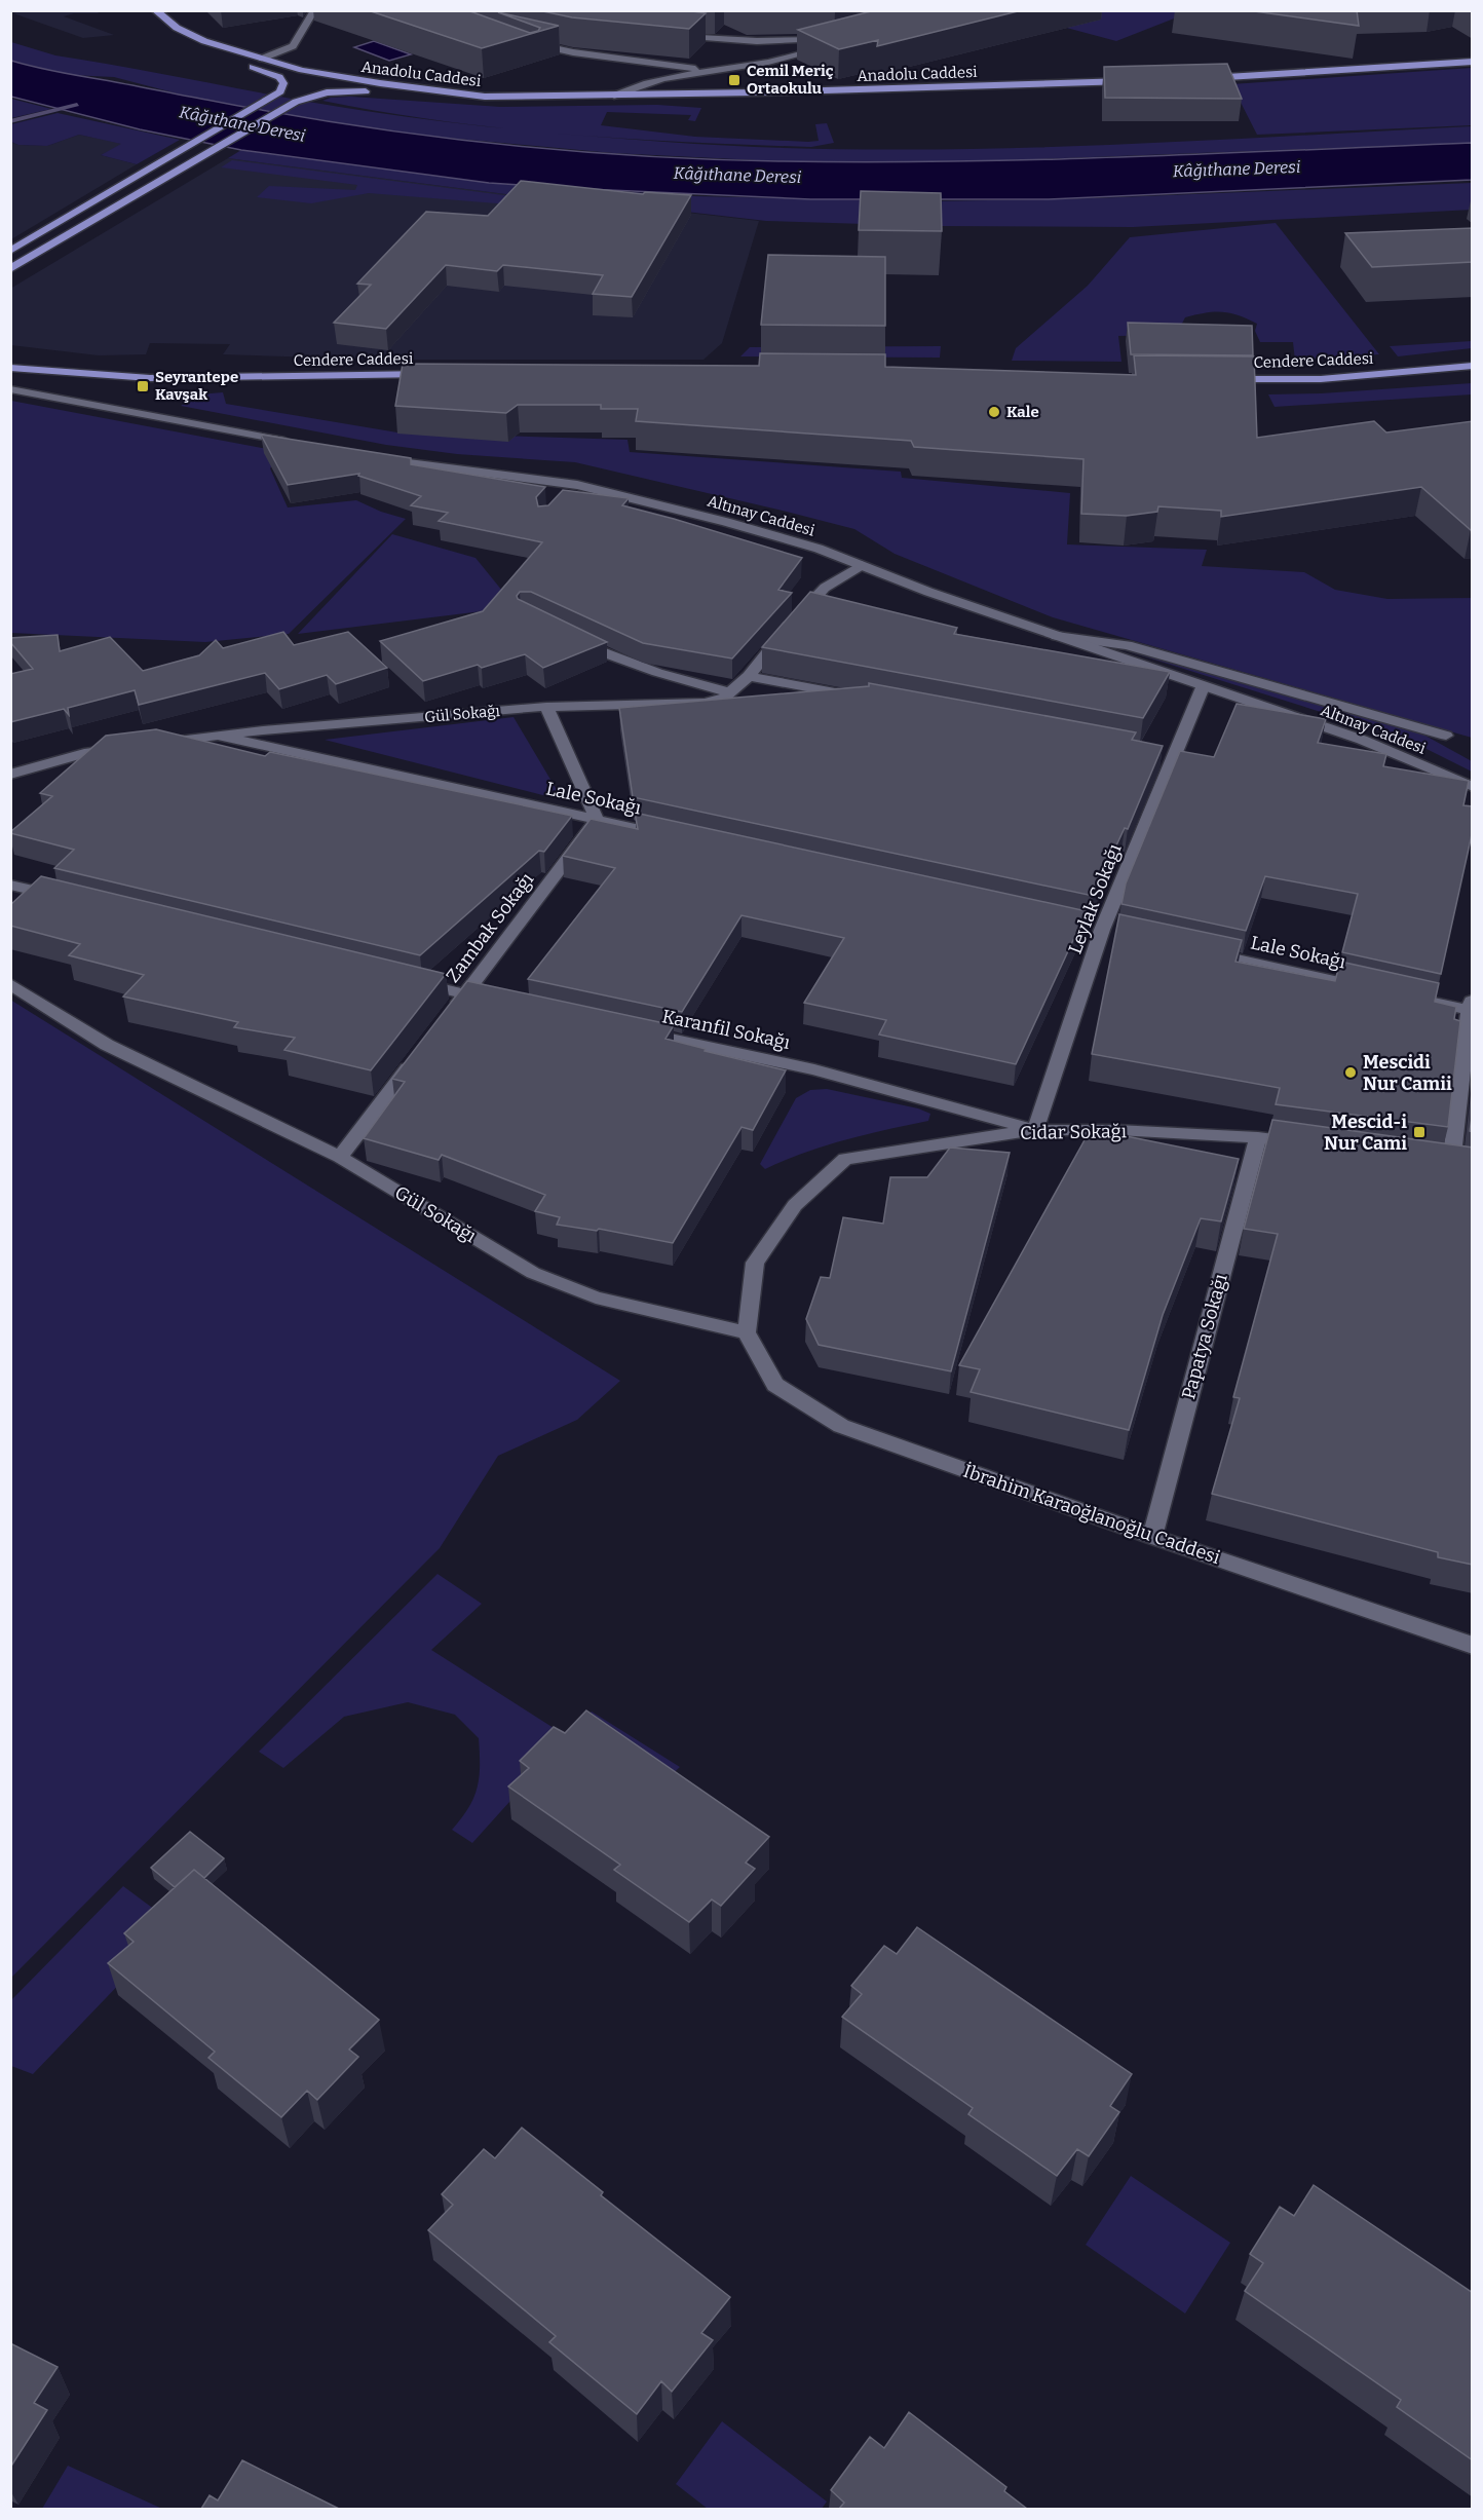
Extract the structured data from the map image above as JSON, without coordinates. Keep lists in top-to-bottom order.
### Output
{
  "streets": {
    "main road": ["Anadolu Caddesi", "Cendere Caddesi"],
    "street": [
      "Altınay Caddesi",
      "Gül Sokağı",
      "Lale Sokağı",
      "Leylak Sokağı",
      "Zambak Sokağı",
      "Karanfil Sokağı",
      "Cidar Sokağı",
      "Papatya Sokağı",
      "İbrahim Karaoğlanoğlu Caddesi"
    ]
  },
  "crossings": [
    ["Altınay Caddesi", "Gül Sokağı"],
    ["Altınay Caddesi", "Leylak Sokağı"],
    ["Gül Sokağı", "Lale Sokağı"],
    ["Gül Sokağı", "Cidar Sokağı"],
    ["Gül Sokağı", "İbrahim Karaoğlanoğlu Caddesi"],
    ["Lale Sokağı", "Zambak Sokağı"],
    ["Leylak Sokağı", "Karanfil Sokağı"],
    ["Leylak Sokağı", "Cidar Sokağı"],
    ["Karanfil Sokağı", "Cidar Sokağı"],
    ["Cidar Sokağı", "Papatya Sokağı"],
    ["Cidar Sokağı", "İbrahim Karaoğlanoğlu Caddesi"],
    ["Papatya Sokağı", "İbrahim Karaoğlanoğlu Caddesi"]
  ],
  "water": ["Kâğıthane Deresi"],
  "places": {
    "transit": ["Cemil Meriç Ortaokulu", "Seyrantepe Kavşak", "Mescid-i Nur Cami"],
    "other": ["Kale", "Mescidi Nur Camii"]
  }
}
